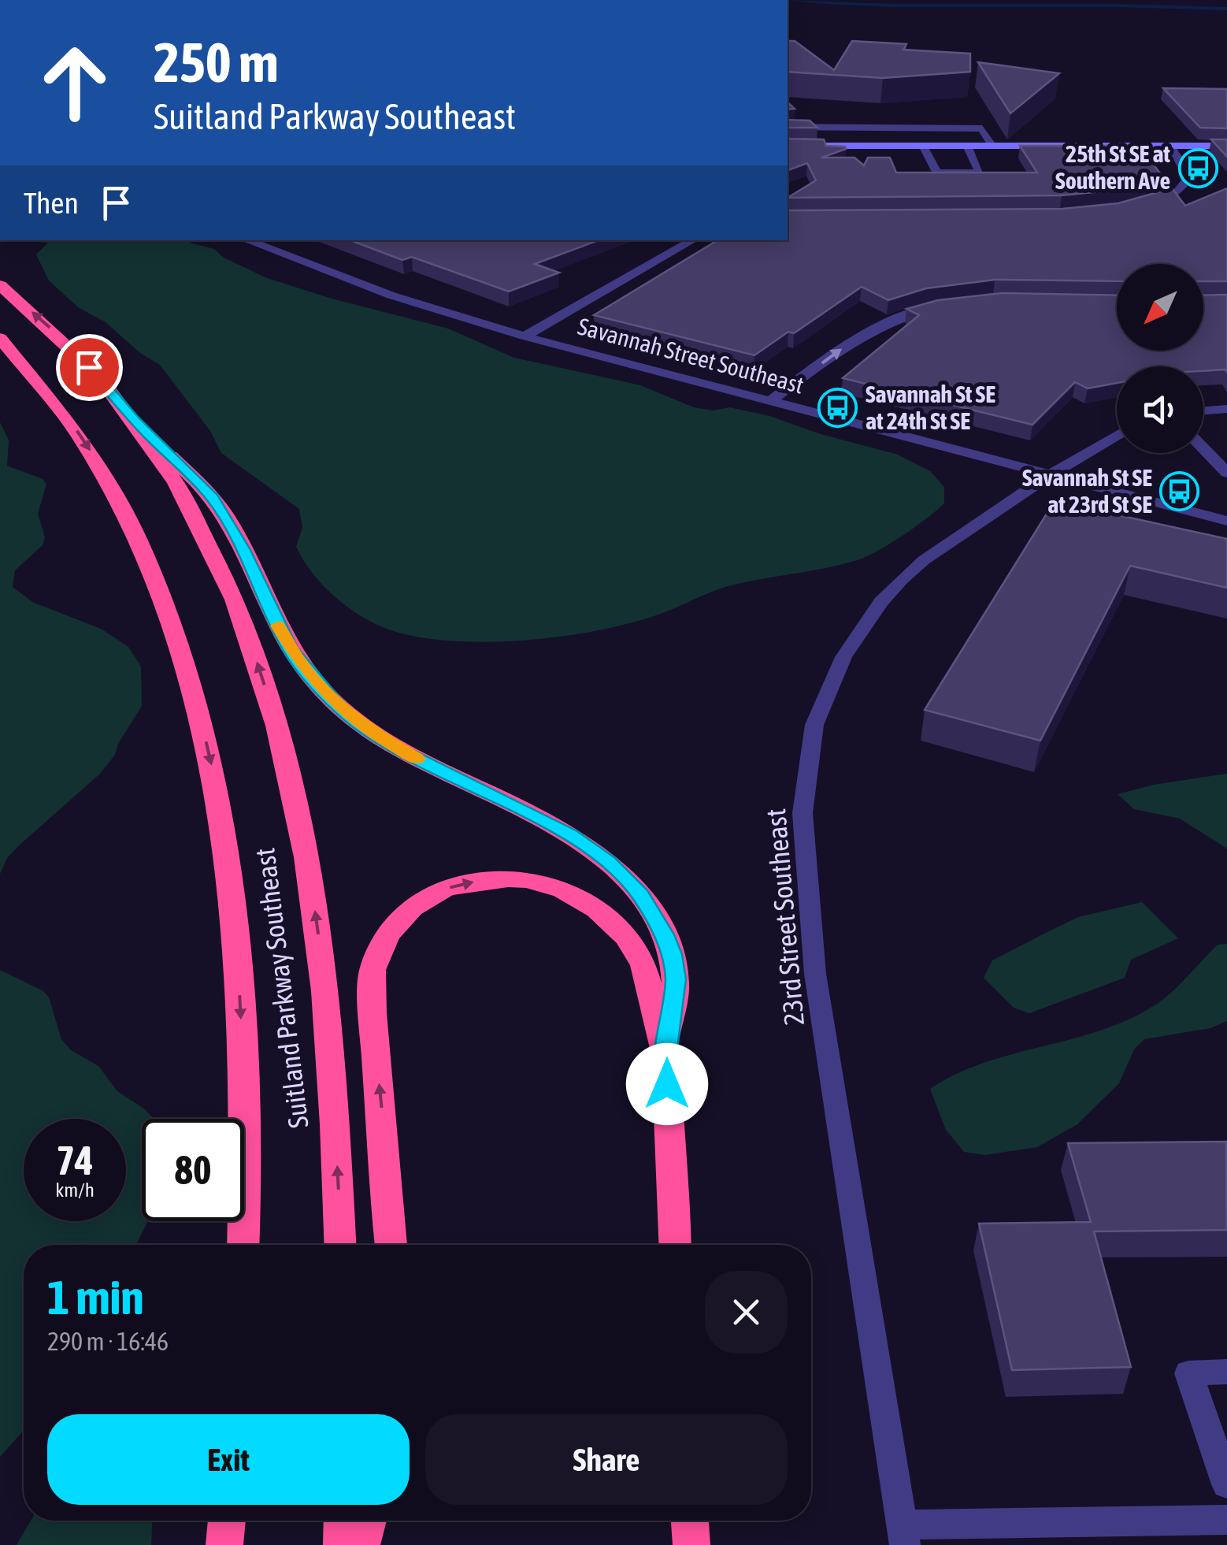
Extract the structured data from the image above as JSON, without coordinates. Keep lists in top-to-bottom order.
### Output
{
  "streets": {
    "highway": ["Suitland Parkway Southeast"],
    "street": ["Savannah Street Southeast", "23rd Street Southeast"]
  },
  "crossings": [
    ["Savannah Street Southeast", "23rd Street Southeast"]
  ],
  "places": {
    "bus stop": ["25th St SE at Southern Ave", "Savannah St SE at 24th St SE", "Savannah St SE at 23rd St SE"]
  },
  "north": "bottom left",
  "page": {
    "turn": ["250 m", "Suitland Parkway Southeast"],
    "then": "Then",
    "speed": "74 km/h",
    "limit": "80",
    "heading": ["1 min", "290 m · 16:46"],
    "buttons": ["Exit", "Share"]
  }
}
